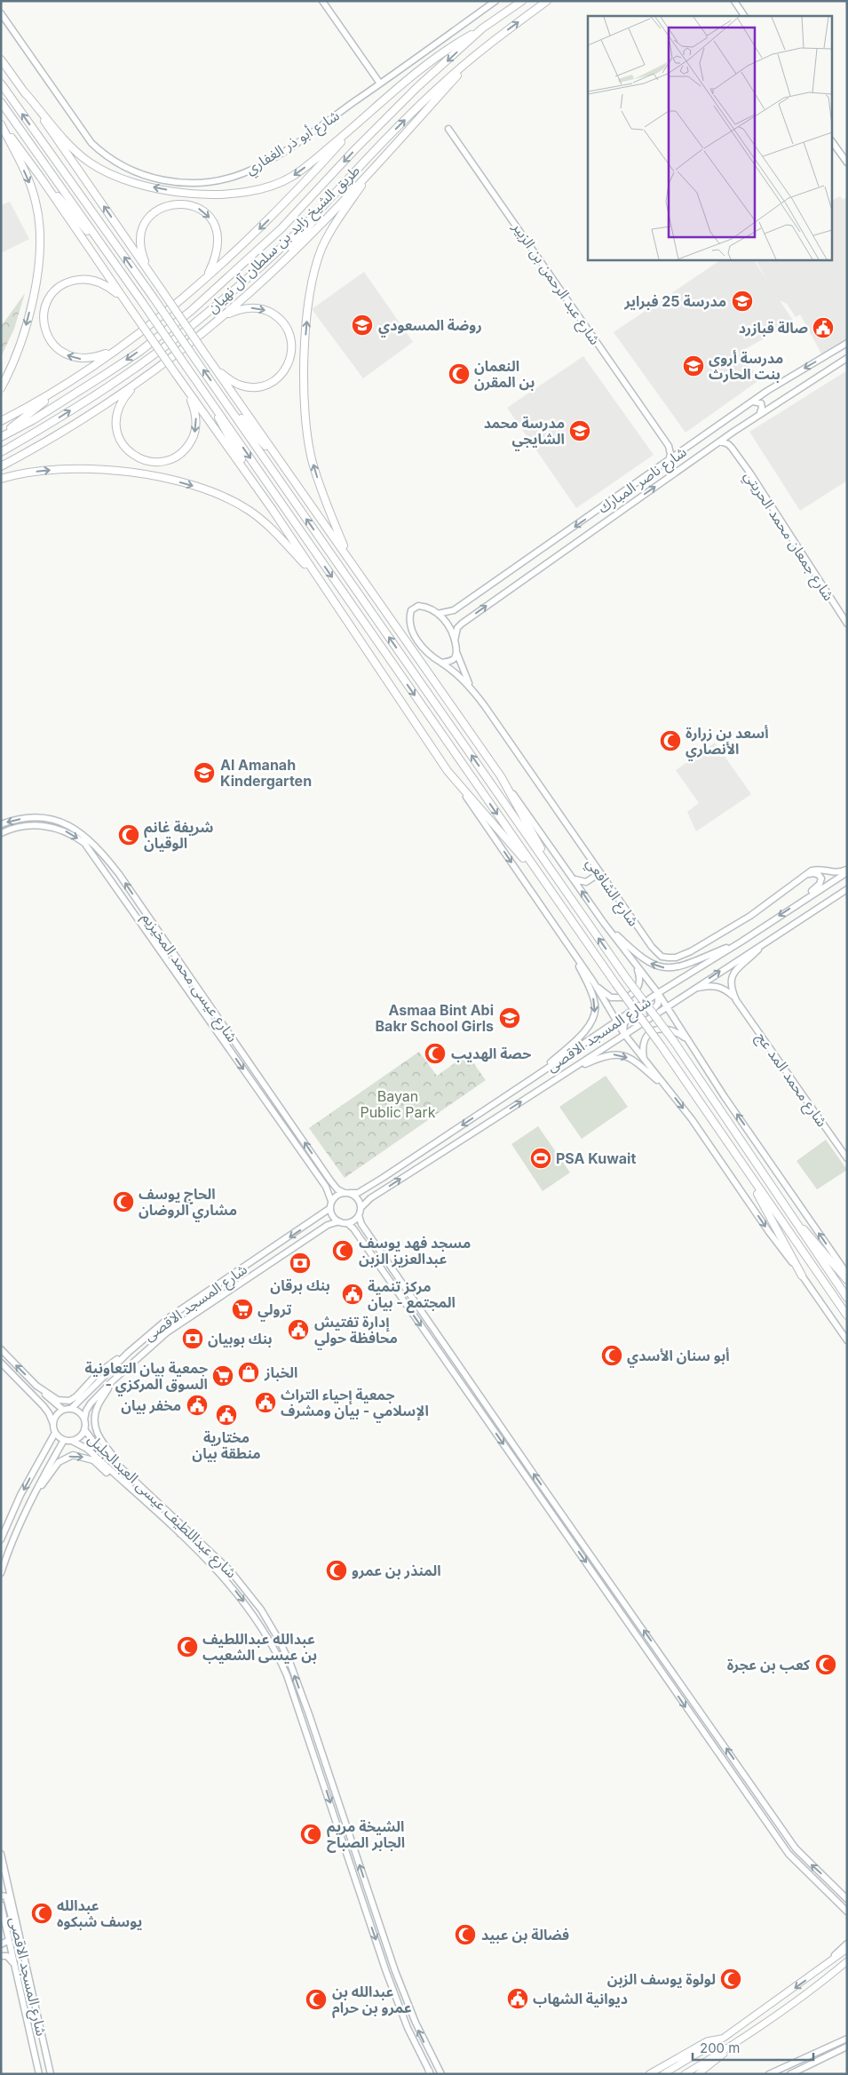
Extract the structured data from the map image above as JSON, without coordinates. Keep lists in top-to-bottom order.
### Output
{
  "streets": {
    "highway": ["طريق الشيخ زايد بن سلطان آل نهيان"],
    "street": [
      "شارع أبو ذر الغفاري",
      "شارع عبد الرحمن بن الزبير",
      "شارع ناصر المبارك",
      "شارع جمعان محمد الحريتي",
      "شارع الشافعي",
      "شارع عيسى محمد المخيزيم",
      "شارع المسجد الاقصى",
      "شارع محمد المد عج",
      "شارع عبداللطيف عيسى العبدالجليل"
    ]
  },
  "crossings": [
    ["شارع عبد الرحمن بن الزبير", "شارع ناصر المبارك"],
    ["شارع ناصر المبارك", "شارع جمعان محمد الحريتي"],
    ["شارع ناصر المبارك", "شارع الشافعي"],
    ["شارع الشافعي", "شارع المسجد الاقصى"],
    ["شارع عيسى محمد المخيزيم", "شارع المسجد الاقصى"],
    ["شارع المسجد الاقصى", "شارع محمد المد عج"],
    ["شارع المسجد الاقصى", "شارع عبداللطيف عيسى العبدالجليل"]
  ],
  "parks": ["Bayan Public Park"],
  "places": {
    "school or university": [
      "مدرسة 25 فبراير",
      "روضة المسعودي",
      "مدرسة أروى بنت الحارث",
      "مدرسة محمد الشايجي",
      "Al Amanah Kindergarten",
      "Asmaa Bint Abi Bakr School Girls"
    ],
    "public building": [
      "صالة قبازرد",
      "مركز تنمية المجتمع - بيان",
      "إدارة تفتيش محافظة حولي",
      "جمعية إحياء التراث الإسلامي - بيان ومشرف",
      "مخفر بيان",
      "مختارية منطقة بيان",
      "ديوانية الشهاب"
    ],
    "mosque": [
      "النعمان بن المقرن",
      "أسعد بن زرارة الأنصاري",
      "شريفة غانم الوقيان",
      "حصة الهديب",
      "الحاج يوسف مشاري الروضان",
      "مسجد فهد يوسف عبدالعزيز الزبن",
      "أبو سنان الأسدي",
      "المنذر بن عمرو",
      "عبدالله عبداللطيف بن عيسى الشعيب",
      "كعب بن عجرة",
      "الشيخة مريم الجابر الصباح",
      "عبدالله يوسف شبكوه",
      "فضالة بن عبيد",
      "لولوة يوسف الزبن",
      "عبدالله بن عمرو بن حرام"
    ],
    "sports": ["PSA Kuwait"],
    "bank": ["بنك برقان", "بنك بوبيان"],
    "supermarket": ["ترولي", "جمعية بيان التعاونية - السوق المركزي"],
    "shop": ["الخباز"]
  },
  "scale_bar": "200 m"
}
